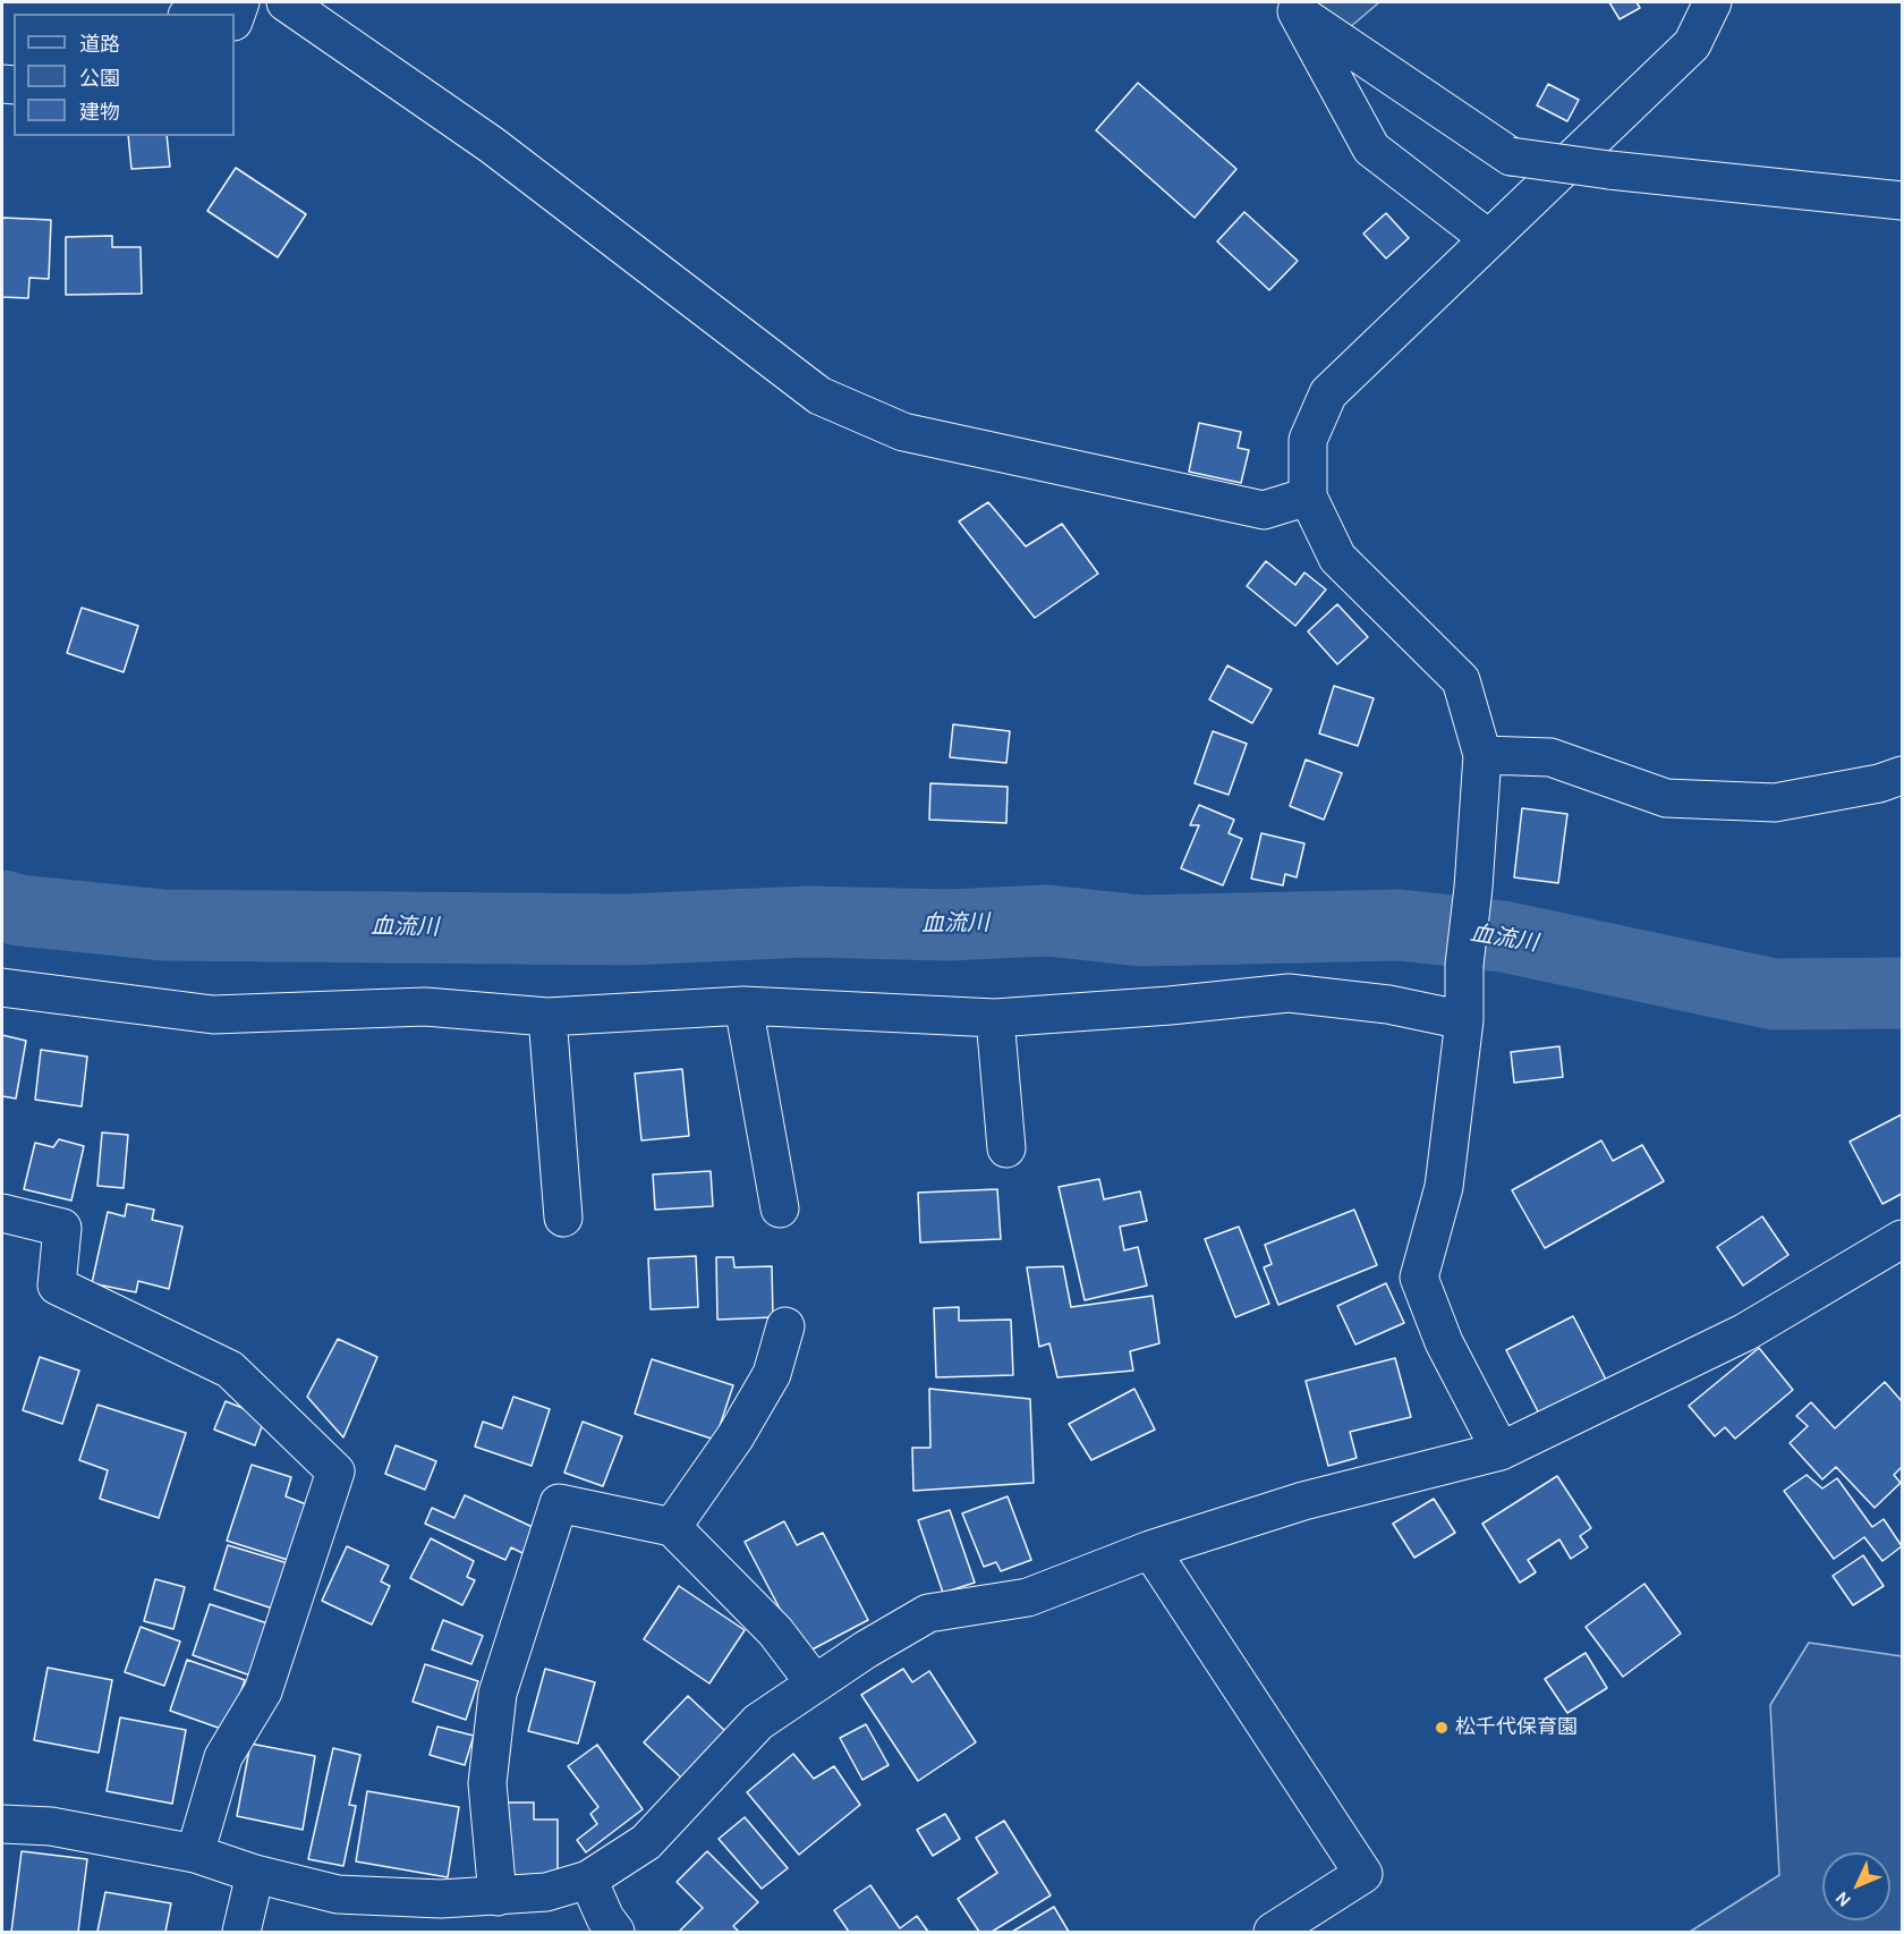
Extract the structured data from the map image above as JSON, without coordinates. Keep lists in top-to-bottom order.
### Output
{
  "water": ["血流川"],
  "places": ["松千代保育園"],
  "legend": ["道路", "公園", "建物"],
  "north": "bottom left"
}
